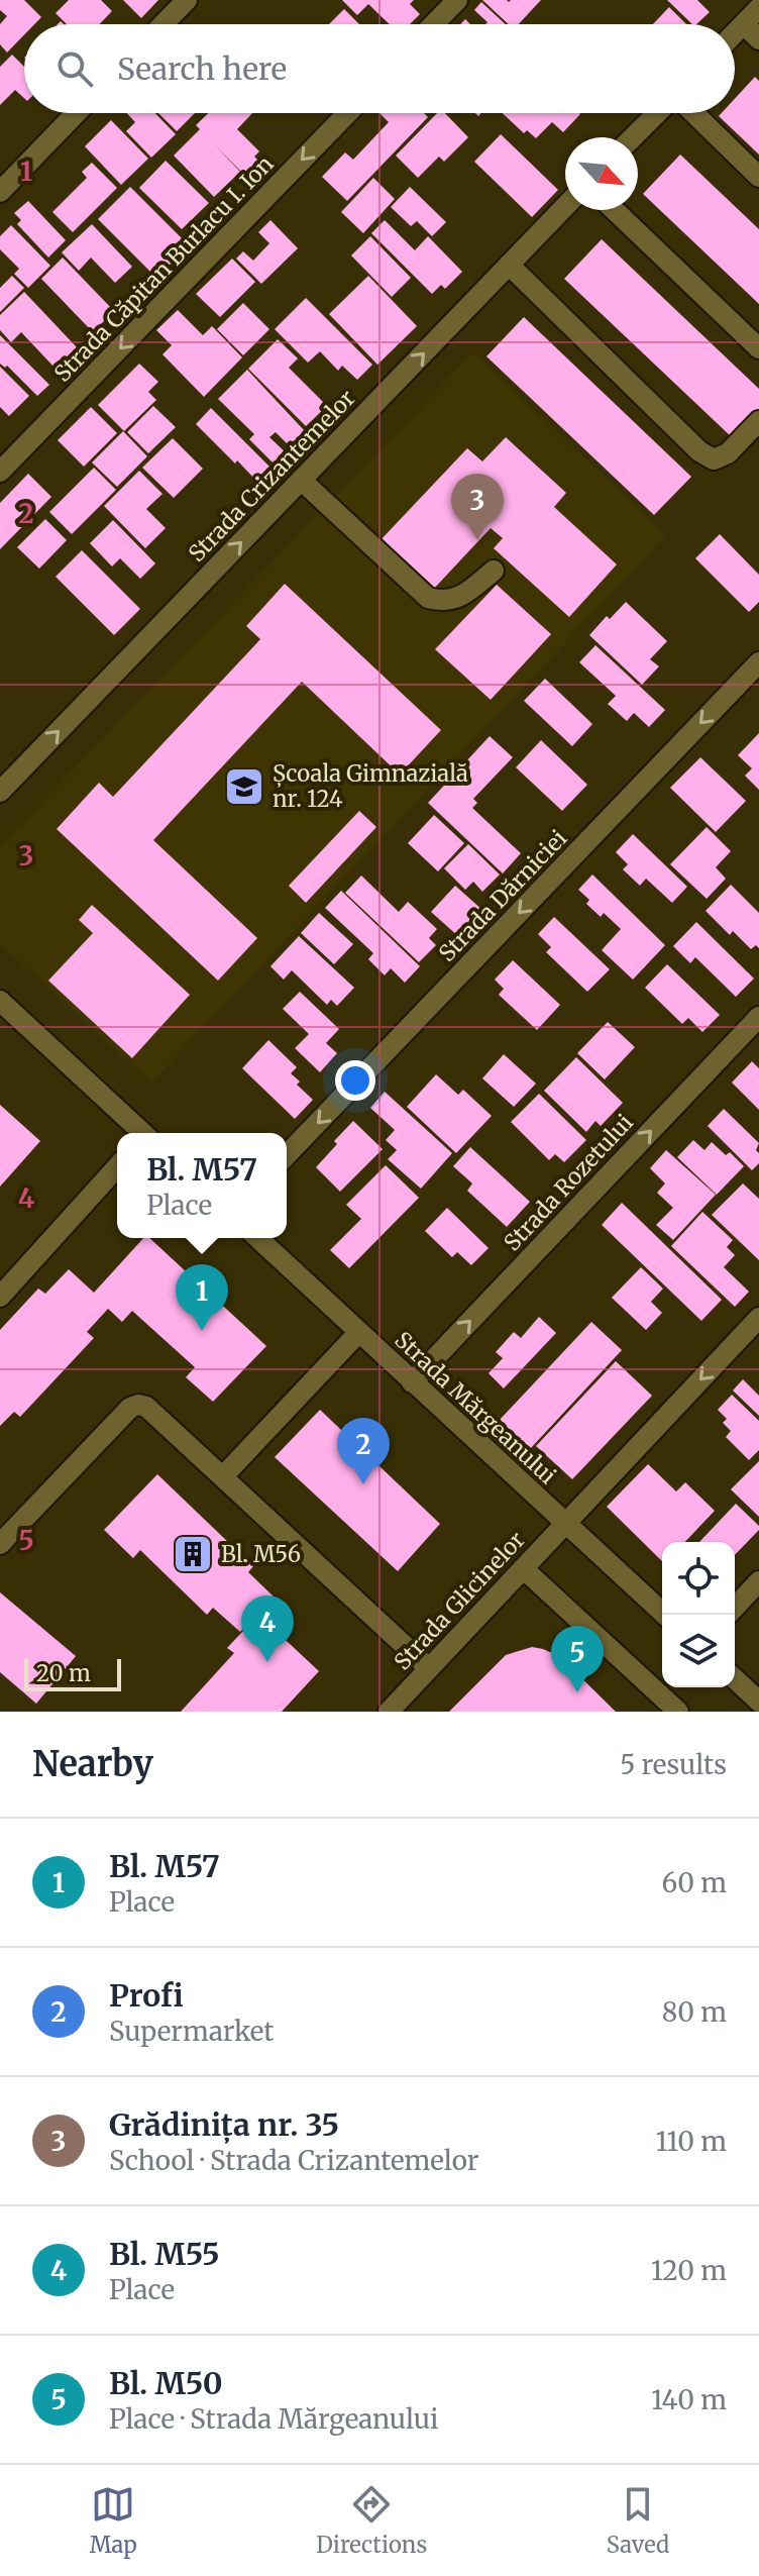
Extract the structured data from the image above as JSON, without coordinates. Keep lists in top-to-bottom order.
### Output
{
  "streets": {
    "street": [
      "Strada Căpitan Burlacu I. Ion",
      "Strada Crizantemelor",
      "Strada Dărniciei",
      "Strada Rozetului",
      "Strada Mărgeanului",
      "Strada Glicinelor"
    ]
  },
  "crossings": [
    ["Strada Rozetului", "Strada Mărgeanului"],
    ["Strada Mărgeanului", "Strada Glicinelor"]
  ],
  "one_way": [
    "Strada Căpitan Burlacu I. Ion",
    "Strada Crizantemelor",
    "Strada Dărniciei",
    "Strada Rozetului",
    "Strada Glicinelor"
  ],
  "places": {
    "school or university": ["Școala Gimnazială nr. 124"],
    "building": ["Bl. M56"]
  },
  "scale_bar": "20 m",
  "north": "bottom right",
  "page": {
    "search": "Search here",
    "pins": [
      "3",
      "1",
      "2",
      "4",
      "5"
    ],
    "popup": ["Bl. M57", "Place"],
    "scale": "20 m",
    "heading": ["Nearby", "5 results"],
    "list": [
      {
        "mark": "1",
        "name": "Bl. M57",
        "note": "Place",
        "value": "60 m"
      },
      {
        "mark": "2",
        "name": "Profi",
        "note": "Supermarket",
        "value": "80 m"
      },
      {
        "mark": "3",
        "name": "Grădinița nr. 35",
        "note": "School · Strada Crizantemelor",
        "value": "110 m"
      },
      {
        "mark": "4",
        "name": "Bl. M55",
        "note": "Place",
        "value": "120 m"
      },
      {
        "mark": "5",
        "name": "Bl. M50",
        "note": "Place · Strada Mărgeanului",
        "value": "140 m"
      }
    ],
    "nav": ["Map", "Directions", "Saved"]
  },
  "grid": {
    "rows": [
      "1",
      "2",
      "3",
      "4",
      "5"
    ]
  }
}
